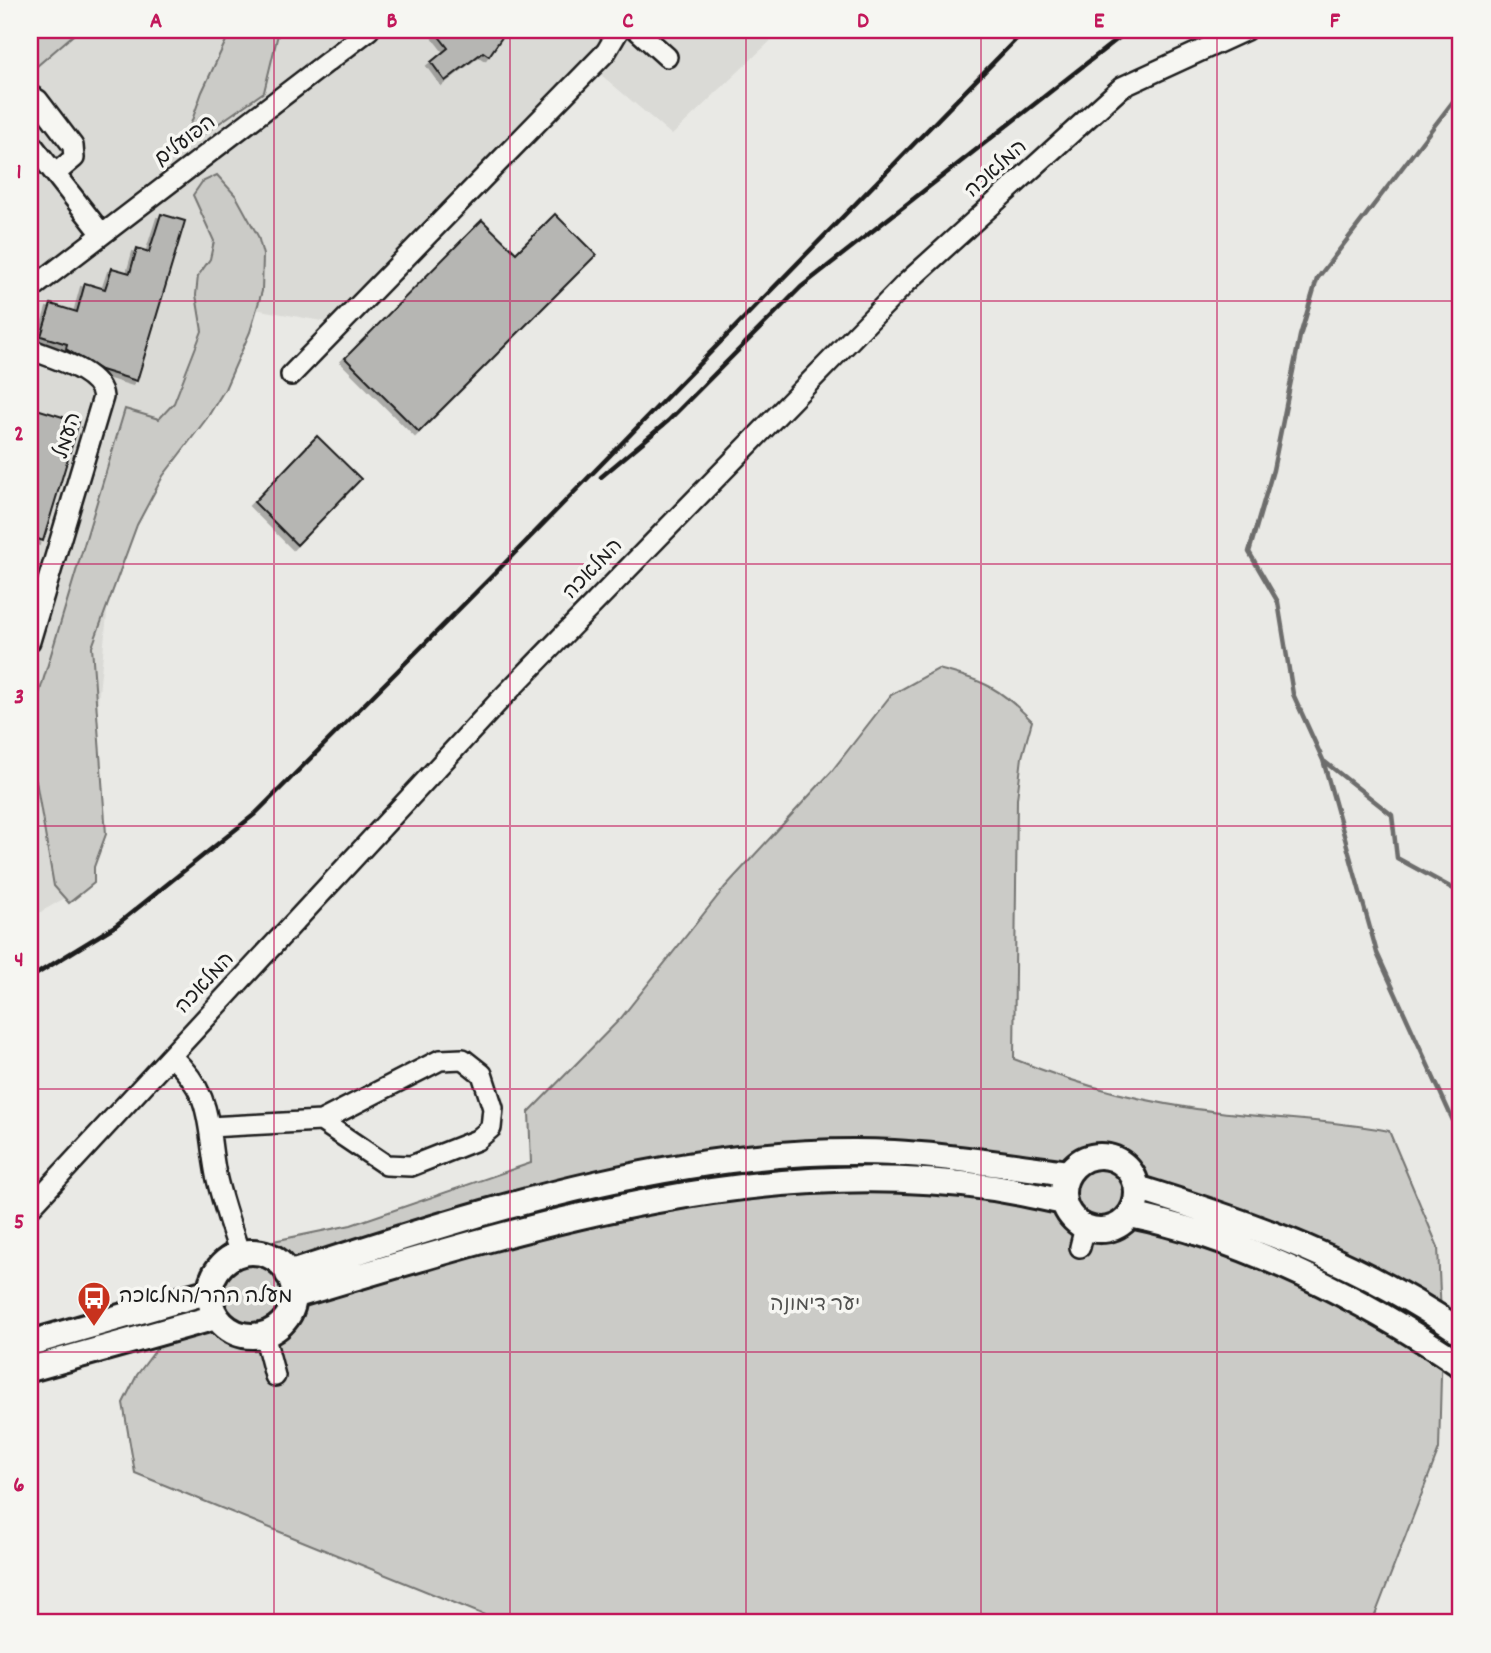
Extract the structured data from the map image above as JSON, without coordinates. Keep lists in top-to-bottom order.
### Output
{
  "streets": {
    "street": ["הפועלים", "המלאכה", "העמל"]
  },
  "parks": ["יער דימונה"],
  "places": {
    "bus stop": ["מעלה ההר/המלאכה"]
  },
  "grid": {
    "columns": [
      "A",
      "B",
      "C",
      "D",
      "E",
      "F"
    ],
    "rows": [
      "1",
      "2",
      "3",
      "4",
      "5",
      "6"
    ]
  }
}
